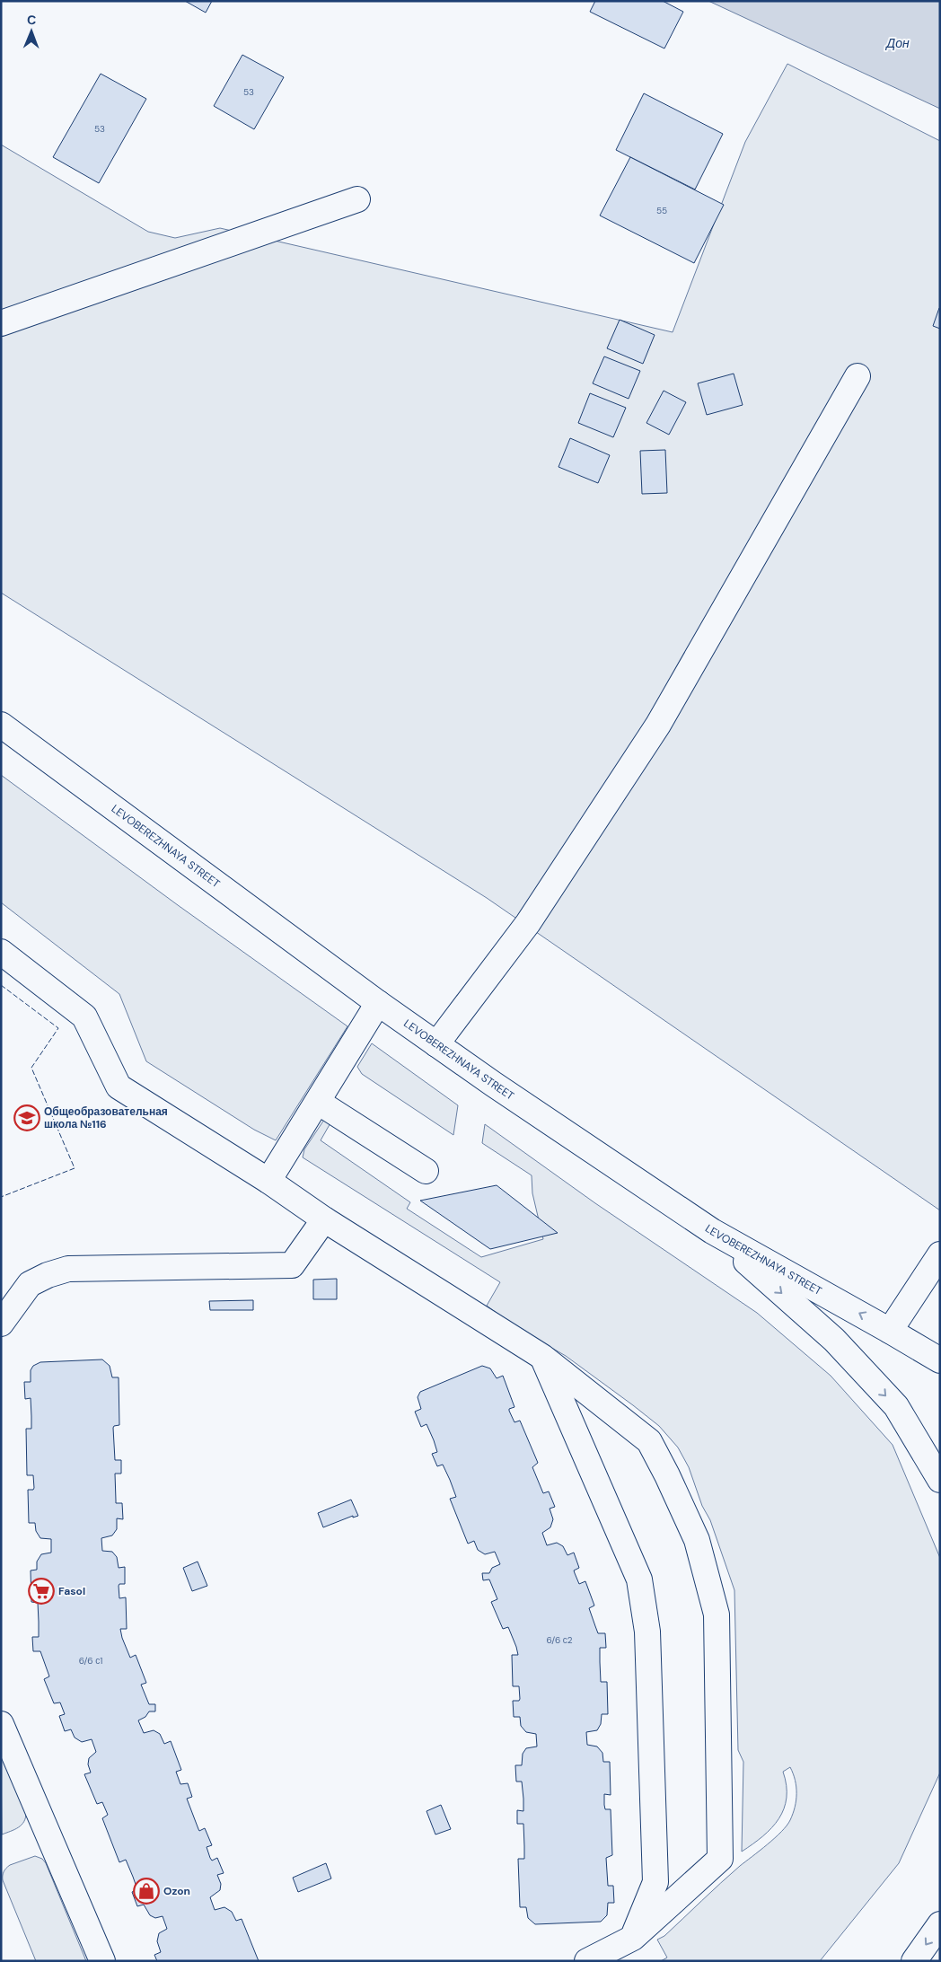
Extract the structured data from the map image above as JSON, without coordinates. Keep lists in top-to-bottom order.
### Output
{
  "streets": {
    "street": ["LEVOBEREZHNAYA STREET"]
  },
  "water": ["Дон"],
  "places": {
    "school or university": ["Общеобразовательная школа №116"],
    "supermarket": ["Fasol"],
    "shop": ["Ozon"]
  },
  "house_numbers": [
    "53",
    "53",
    "55",
    "6/6 с2",
    "6/6 с1"
  ],
  "north": "top"
}
